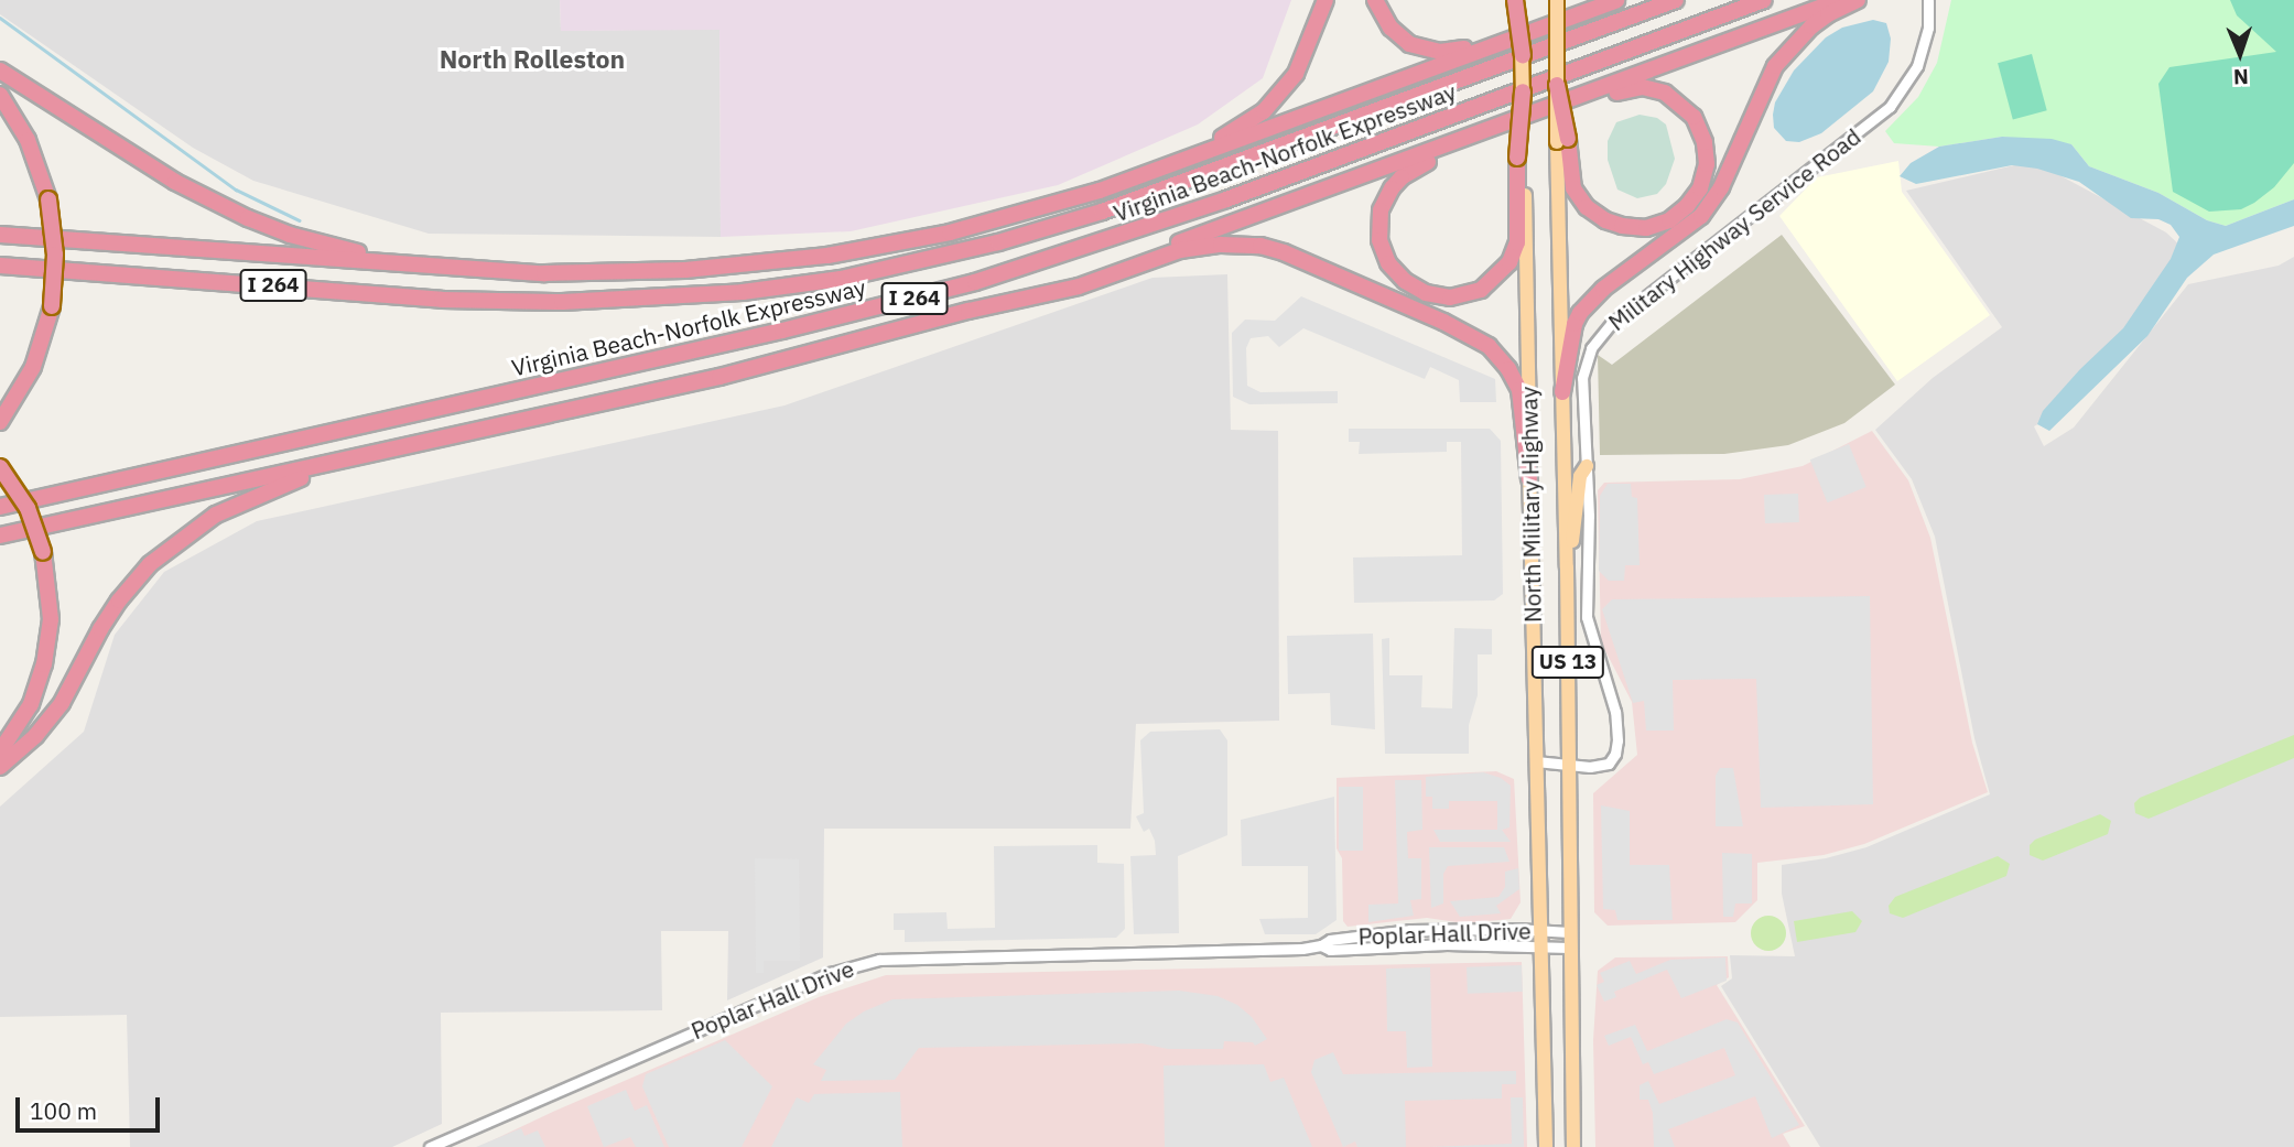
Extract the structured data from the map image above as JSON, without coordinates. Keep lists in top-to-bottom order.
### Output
{
  "streets": {
    "highway": ["Virginia Beach-Norfolk Expressway", "I 264"],
    "main road": ["North Military Highway", "US 13"],
    "street": ["Military Highway Service Road", "Poplar Hall Drive"]
  },
  "crossings": [
    ["Military Highway Service Road", "North Military Highway"],
    ["North Military Highway", "Poplar Hall Drive"]
  ],
  "districts": ["North Rolleston"],
  "scale_bar": "100 m",
  "north": "bottom"
}
